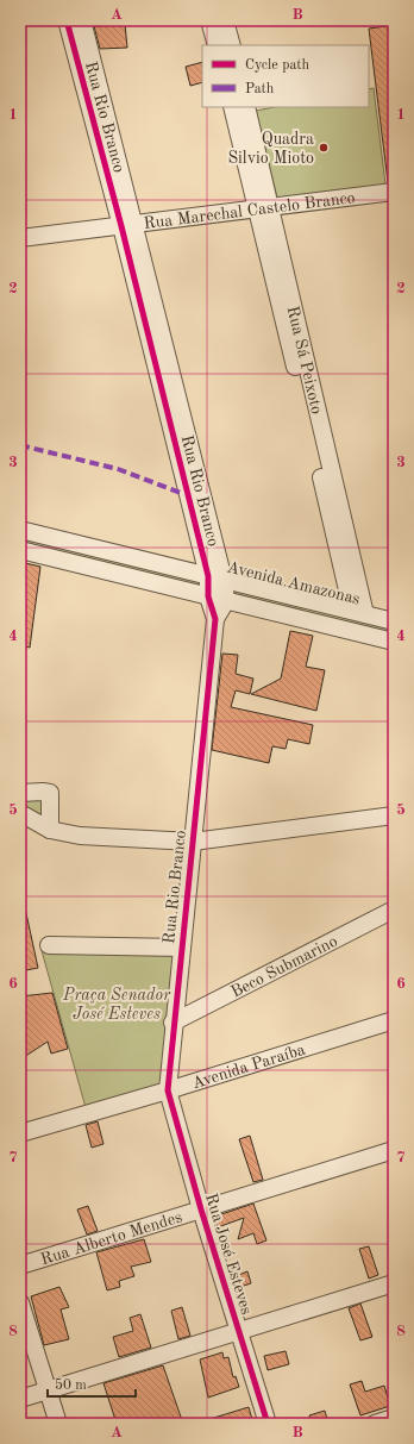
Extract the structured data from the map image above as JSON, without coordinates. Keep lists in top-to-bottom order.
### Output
{
  "streets": {
    "street": [
      "Rua Rio Branco",
      "Rua Marechal Castelo Branco",
      "Rua Sá Peixoto",
      "Avenida Amazonas",
      "Beco Submarino",
      "Avenida Paraíba",
      "Rua Alberto Mendes",
      "Rua José Esteves"
    ]
  },
  "crossings": [
    ["Rua Rio Branco", "Rua Marechal Castelo Branco"],
    ["Rua Rio Branco", "Avenida Amazonas"],
    ["Rua Rio Branco", "Beco Submarino"],
    ["Rua Rio Branco", "Avenida Paraíba"],
    ["Rua Rio Branco", "Rua José Esteves"],
    ["Rua Marechal Castelo Branco", "Rua Sá Peixoto"],
    ["Rua Sá Peixoto", "Avenida Amazonas"],
    ["Avenida Paraíba", "Rua José Esteves"],
    ["Rua Alberto Mendes", "Rua José Esteves"]
  ],
  "parks": ["Praça Senador José Esteves"],
  "places": ["Quadra Silvio Mioto"],
  "legend": ["Cycle path", "Path"],
  "scale_bar": "50 m",
  "grid": {
    "columns": ["A", "B"],
    "rows": [
      "1",
      "2",
      "3",
      "4",
      "5",
      "6",
      "7",
      "8"
    ]
  }
}
